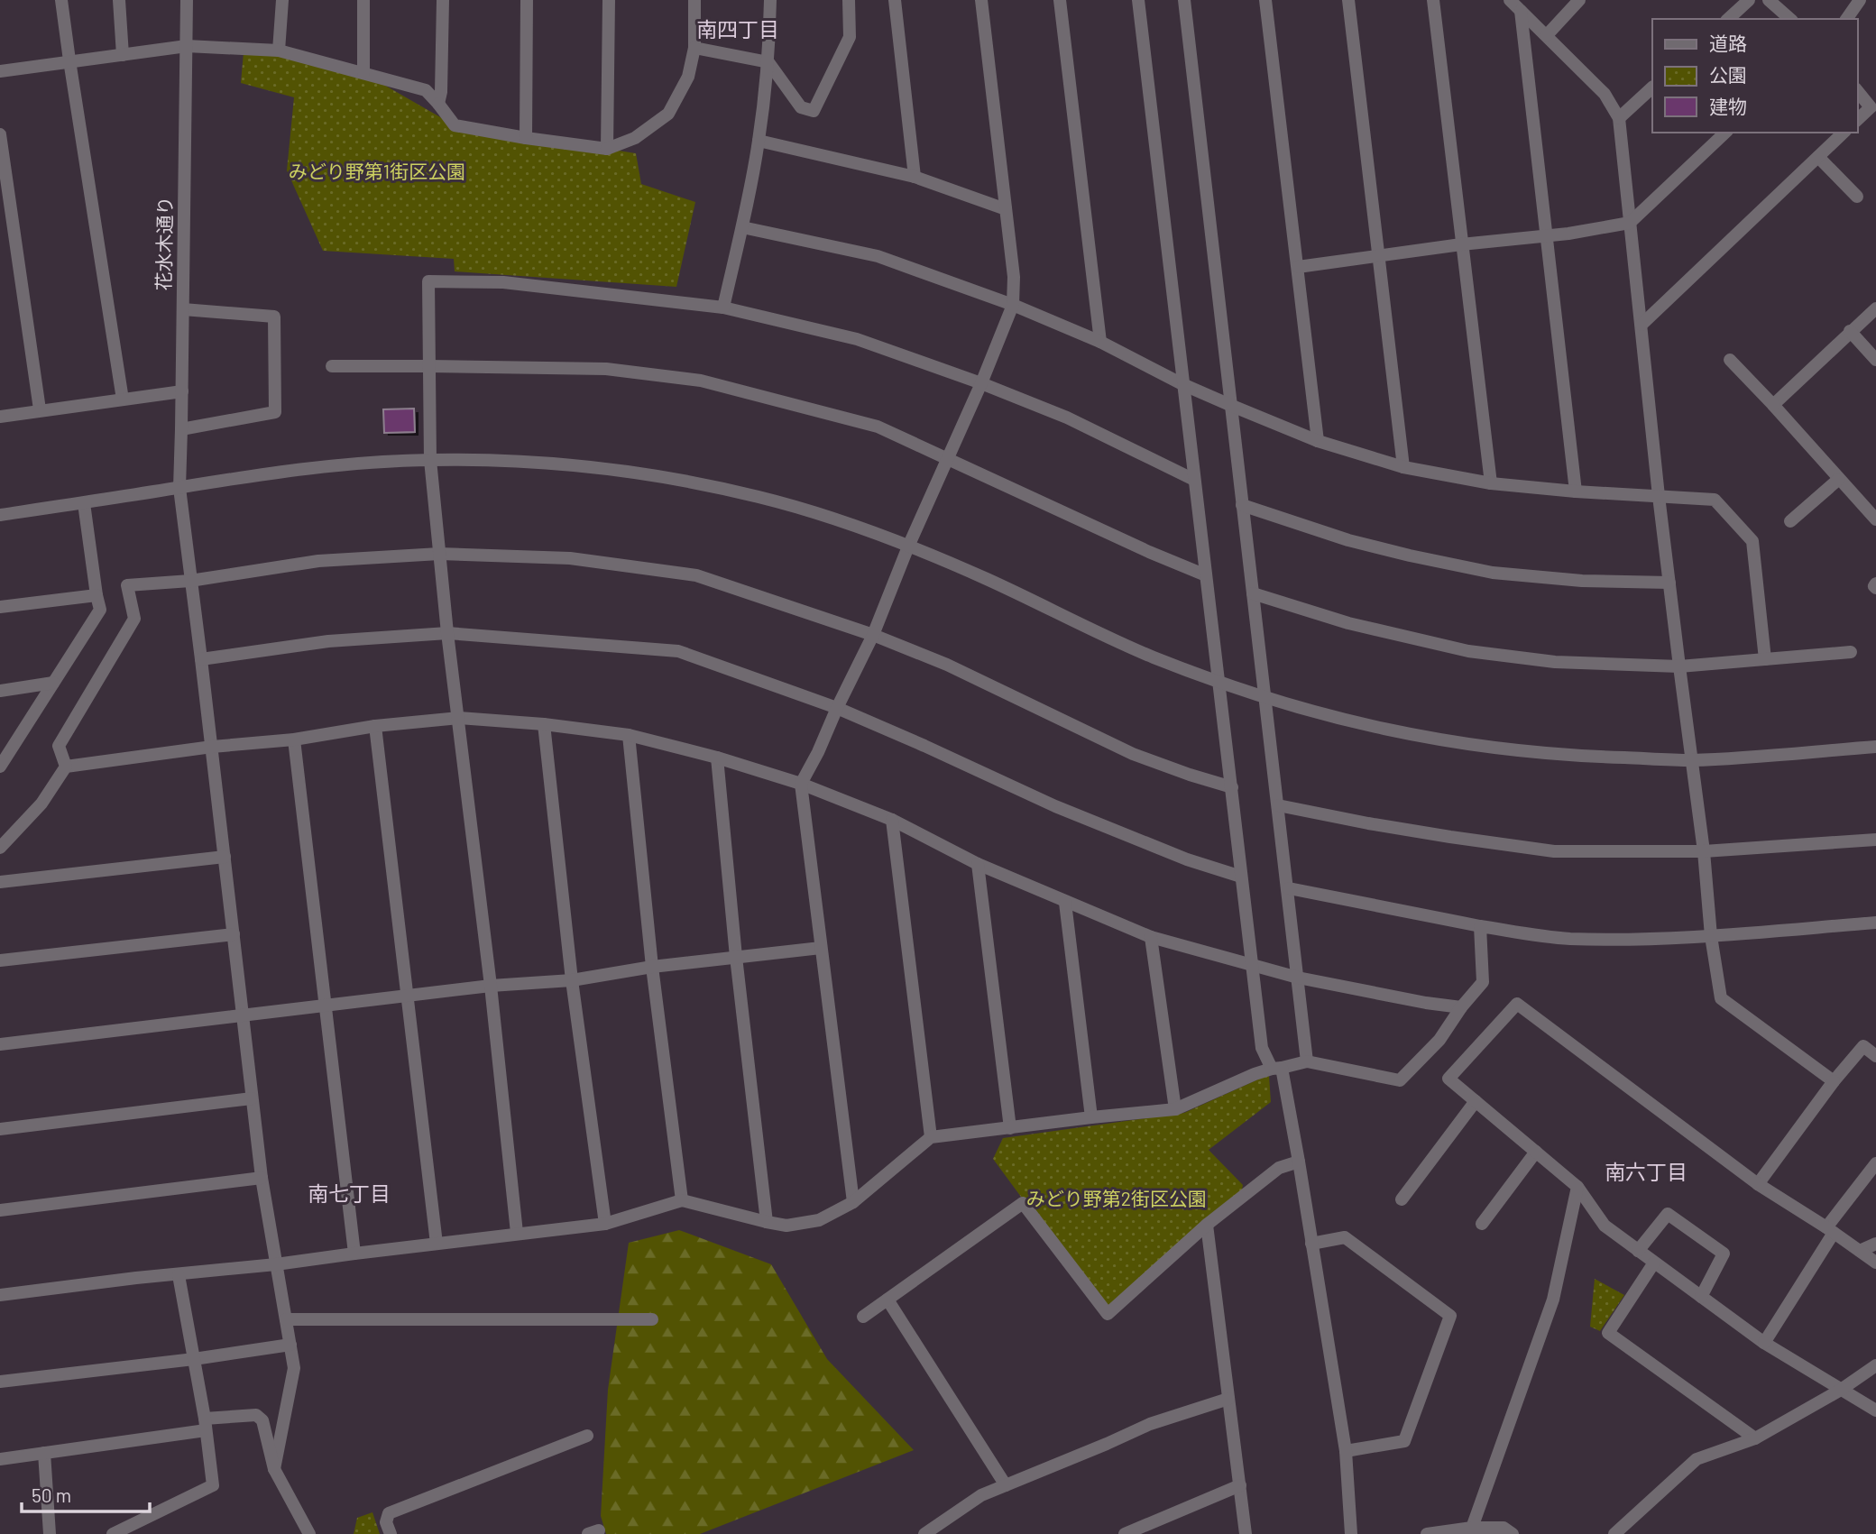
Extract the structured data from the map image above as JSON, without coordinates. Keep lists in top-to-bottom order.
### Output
{
  "streets": {
    "street": ["花水木通り"]
  },
  "districts": ["南四丁目", "南六丁目", "南七丁目"],
  "parks": ["みどり野第1街区公園", "みどり野第2街区公園"],
  "legend": ["道路", "公園", "建物"],
  "scale_bar": "50 m"
}
